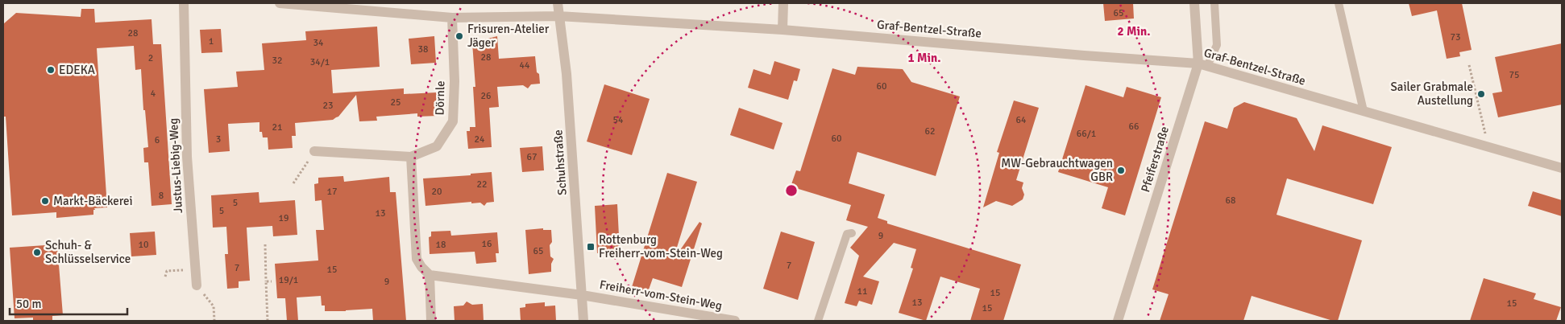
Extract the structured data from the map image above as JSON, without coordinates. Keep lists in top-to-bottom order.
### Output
{
  "streets": {
    "street": [
      "Graf-Bentzel-Straße",
      "Dörnle",
      "Pfeiferstraße",
      "Schuhstraße",
      "Justus-Liebig-Weg",
      "Freiherr-vom-Stein-Weg"
    ]
  },
  "crossings": [
    ["Graf-Bentzel-Straße", "Dörnle"],
    ["Graf-Bentzel-Straße", "Pfeiferstraße"],
    ["Graf-Bentzel-Straße", "Schuhstraße"],
    ["Schuhstraße", "Freiherr-vom-Stein-Weg"]
  ],
  "places": {
    "other": [
      "Frisuren-Atelier Jäger",
      "EDEKA",
      "Sailer Grabmale Austellung",
      "MW-Gebrauchtwagen GBR",
      "Markt-Bäckerei",
      "Schuh- & Schlüsselservice"
    ],
    "transit": ["Rottenburg Freiherr-vom-Stein-Weg"]
  },
  "house_numbers": [
    "65",
    "28",
    "73",
    "1",
    "34",
    "38",
    "28",
    "2",
    "32",
    "34/1",
    "44",
    "75",
    "60",
    "4",
    "26",
    "25",
    "23",
    "54",
    "64",
    "66",
    "21",
    "62",
    "66/1",
    "60",
    "3",
    "24",
    "6",
    "67",
    "22",
    "17",
    "20",
    "8",
    "68",
    "5",
    "5",
    "13",
    "19",
    "9",
    "16",
    "10",
    "18",
    "65",
    "7",
    "7",
    "15",
    "19/1",
    "9",
    "11",
    "15",
    "13",
    "15",
    "15"
  ],
  "scale_bar": "50 m",
  "rings": ["2 Min.", "1 Min."]
}
